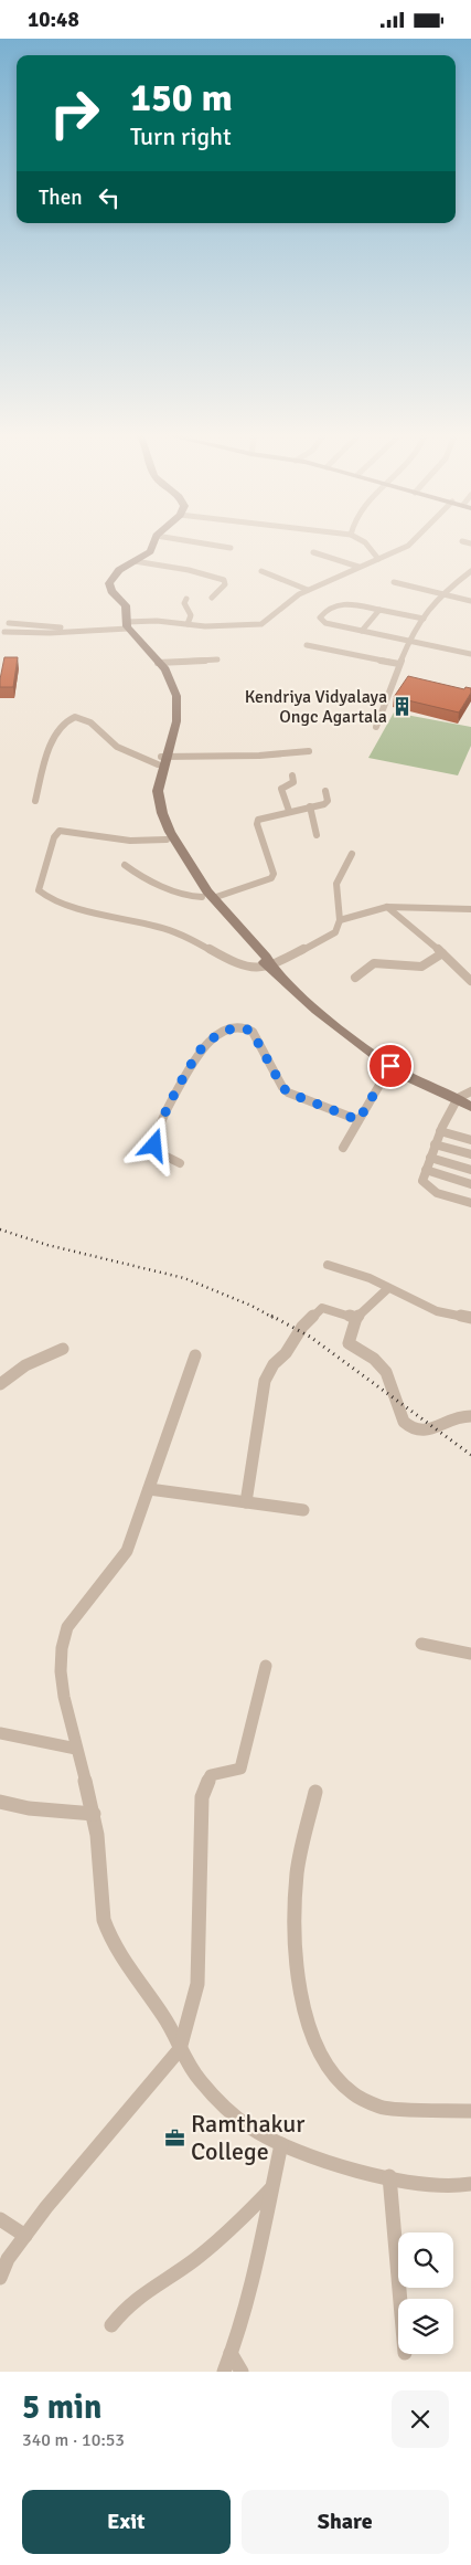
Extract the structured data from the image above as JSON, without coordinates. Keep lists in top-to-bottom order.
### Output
{
  "places": {
    "building": ["Kendriya Vidyalaya Ongc Agartala"],
    "office": ["Ramthakur College"]
  },
  "page": {
    "status": "10:48",
    "turn": ["150 m", "Turn right"],
    "then": "Then",
    "heading": ["5 min", "340 m · 10:53"],
    "buttons": ["Exit", "Share"]
  }
}
